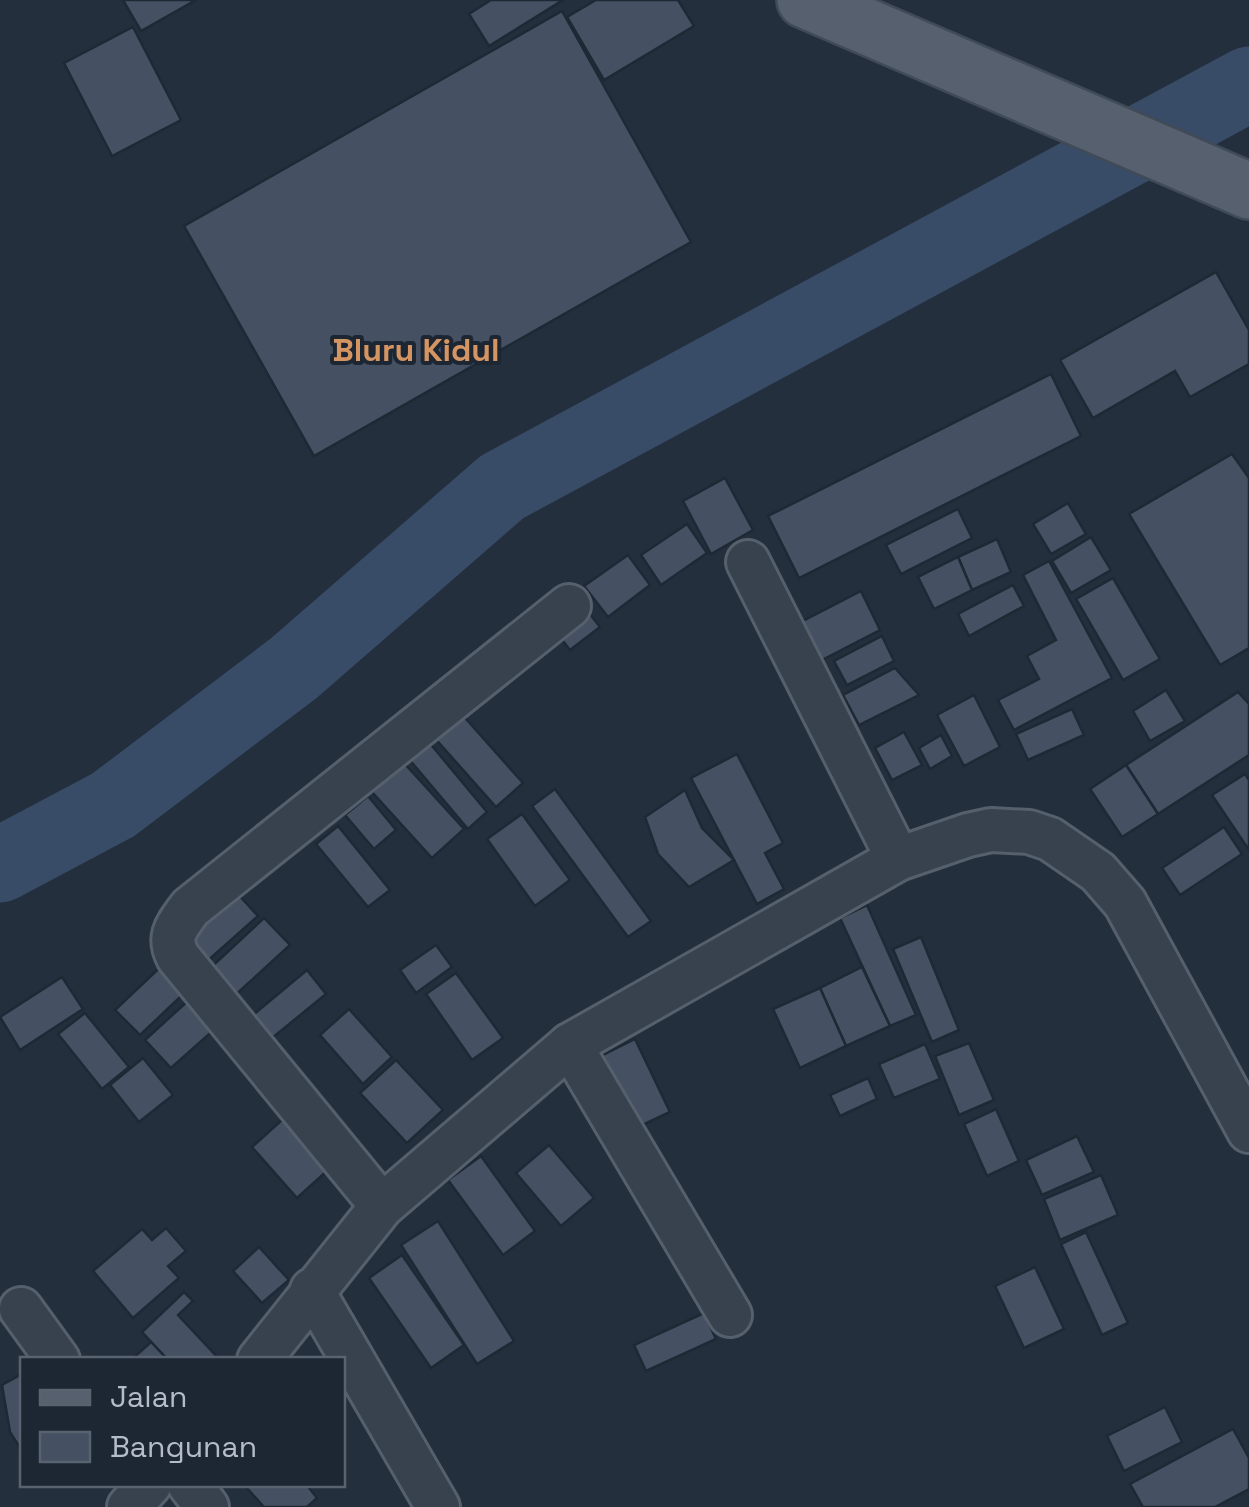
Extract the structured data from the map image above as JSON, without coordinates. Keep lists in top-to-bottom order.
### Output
{
  "districts": ["Bluru Kidul"],
  "legend": ["Jalan", "Bangunan"]
}
